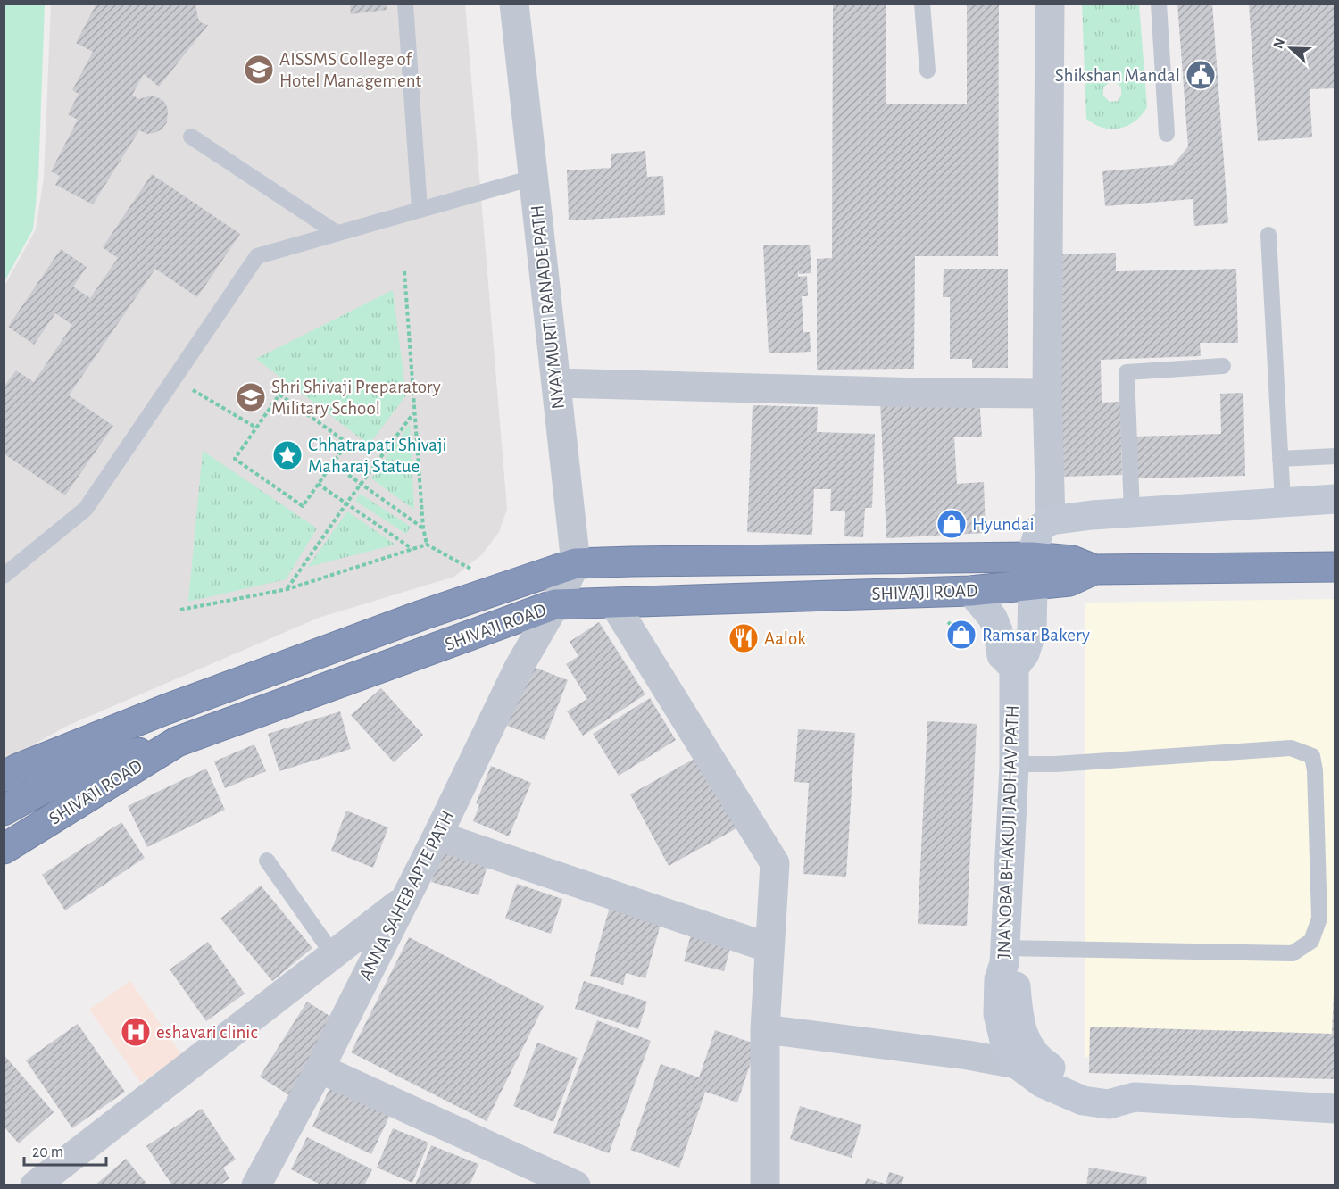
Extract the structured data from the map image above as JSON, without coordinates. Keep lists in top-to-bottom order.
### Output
{
  "streets": {
    "highway": ["SHIVAJI ROAD"],
    "street": ["NYAYMURTI RANADE PATH", "JNANOBA BHAKUJI JADHAV PATH", "ANNA SAHEB APTE PATH"]
  },
  "crossings": [
    ["NYAYMURTI RANADE PATH", "SHIVAJI ROAD"],
    ["SHIVAJI ROAD", "ANNA SAHEB APTE PATH"]
  ],
  "places": {
    "school or university": ["AISSMS College of Hotel Management", "Shri Shivaji Preparatory Military School"],
    "public building": ["Shikshan Mandal"],
    "place": ["Chhatrapati Shivaji Maharaj Statue"],
    "shop": ["Hyundai", "Ramsar Bakery"],
    "restaurant": ["Aalok"],
    "hospital": ["eshavari clinic"]
  },
  "scale_bar": "20 m",
  "north": "left"
}
